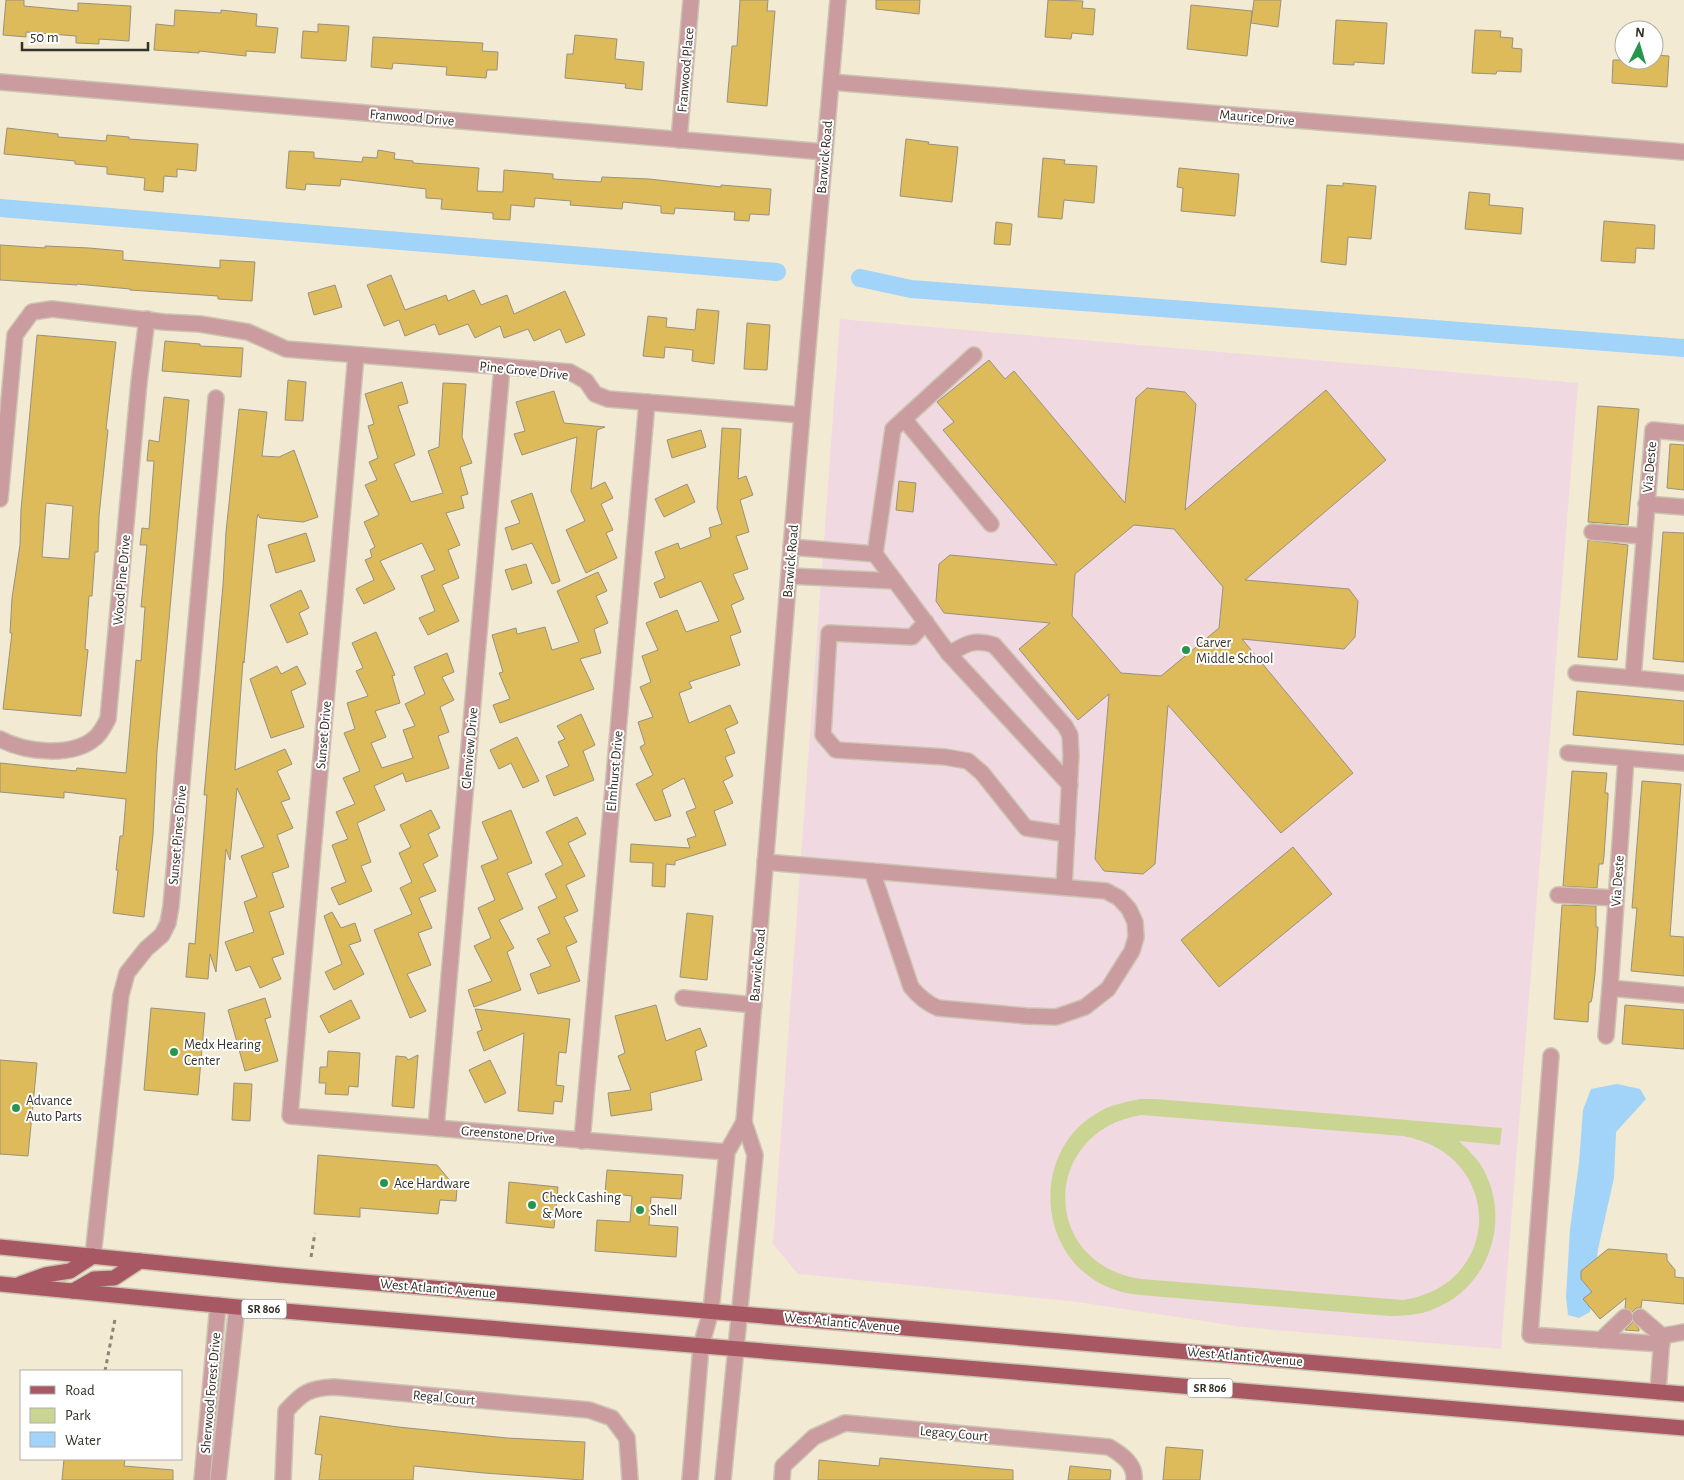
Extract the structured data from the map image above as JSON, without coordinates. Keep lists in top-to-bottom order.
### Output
{
  "streets": {
    "main road": ["West Atlantic Avenue", "SR 806"],
    "street": [
      "Franwood Place",
      "Franwood Drive",
      "Maurice Drive",
      "Barwick Road",
      "Pine Grove Drive",
      "Via Deste",
      "Wood Pine Drive",
      "Sunset Drive",
      "Glenview Drive",
      "Elmhurst Drive",
      "Sunset Pines Drive",
      "Greenstone Drive",
      "Sherwood Forest Drive",
      "Regal Court",
      "Legacy Court"
    ]
  },
  "crossings": [
    ["Franwood Place", "Franwood Drive"],
    ["Franwood Drive", "Barwick Road"],
    ["Maurice Drive", "Barwick Road"],
    ["Barwick Road", "Pine Grove Drive"],
    ["Barwick Road", "Greenstone Drive"],
    ["Barwick Road", "West Atlantic Avenue"],
    ["Barwick Road", "SR 806"],
    ["Pine Grove Drive", "Sunset Drive"],
    ["Pine Grove Drive", "Glenview Drive"],
    ["Pine Grove Drive", "Elmhurst Drive"],
    ["Sunset Drive", "Greenstone Drive"],
    ["Glenview Drive", "Greenstone Drive"],
    ["Elmhurst Drive", "Greenstone Drive"],
    ["Sunset Pines Drive", "West Atlantic Avenue"],
    ["SR 806", "Sherwood Forest Drive"]
  ],
  "places": [
    "Carver Middle School",
    "Medx Hearing Center",
    "Advance Auto Parts",
    "Ace Hardware",
    "Check Cashing & More",
    "Shell"
  ],
  "legend": ["Road", "Park", "Water"],
  "scale_bar": "50 m",
  "north": "top"
}
